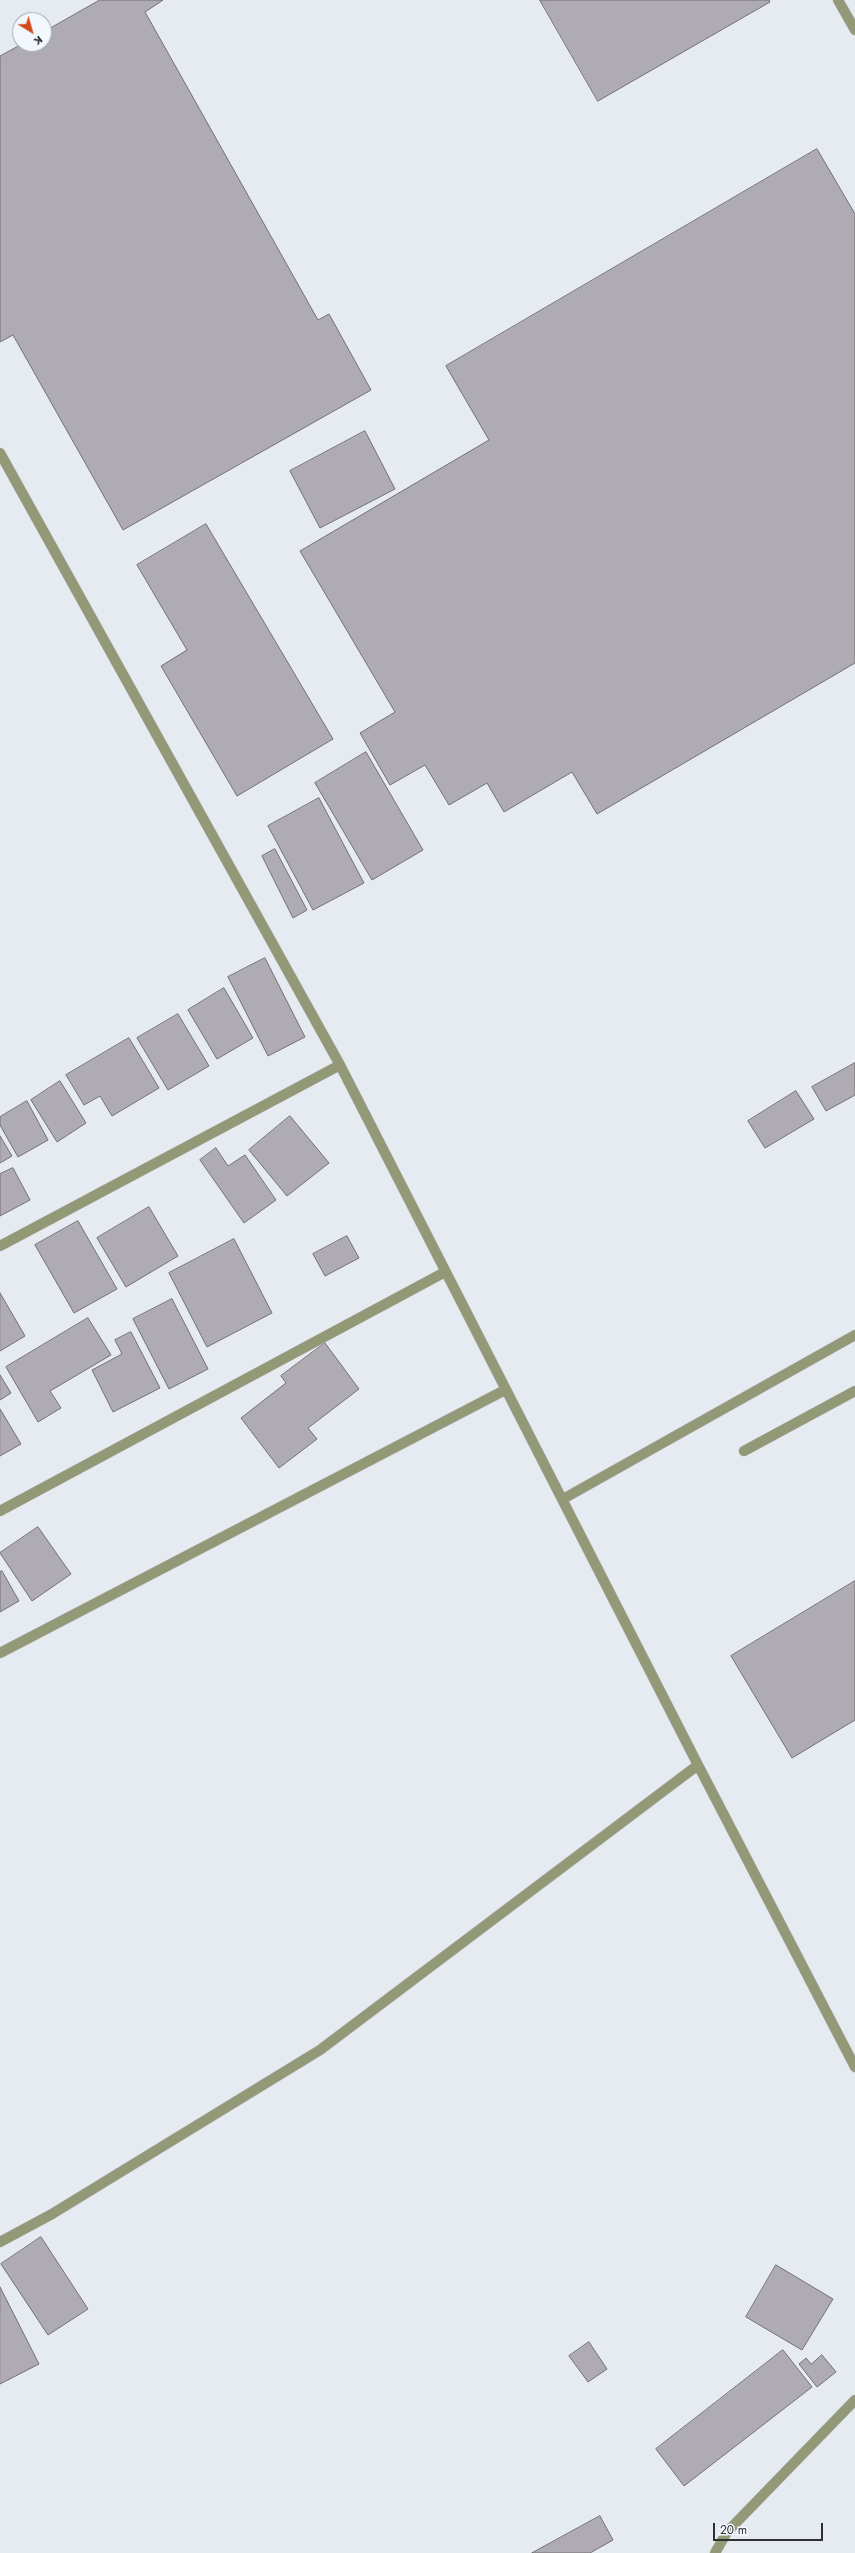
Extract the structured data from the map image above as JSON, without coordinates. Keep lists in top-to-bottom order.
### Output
{
  "scale_bar": "20 m",
  "north": "bottom right"
}
